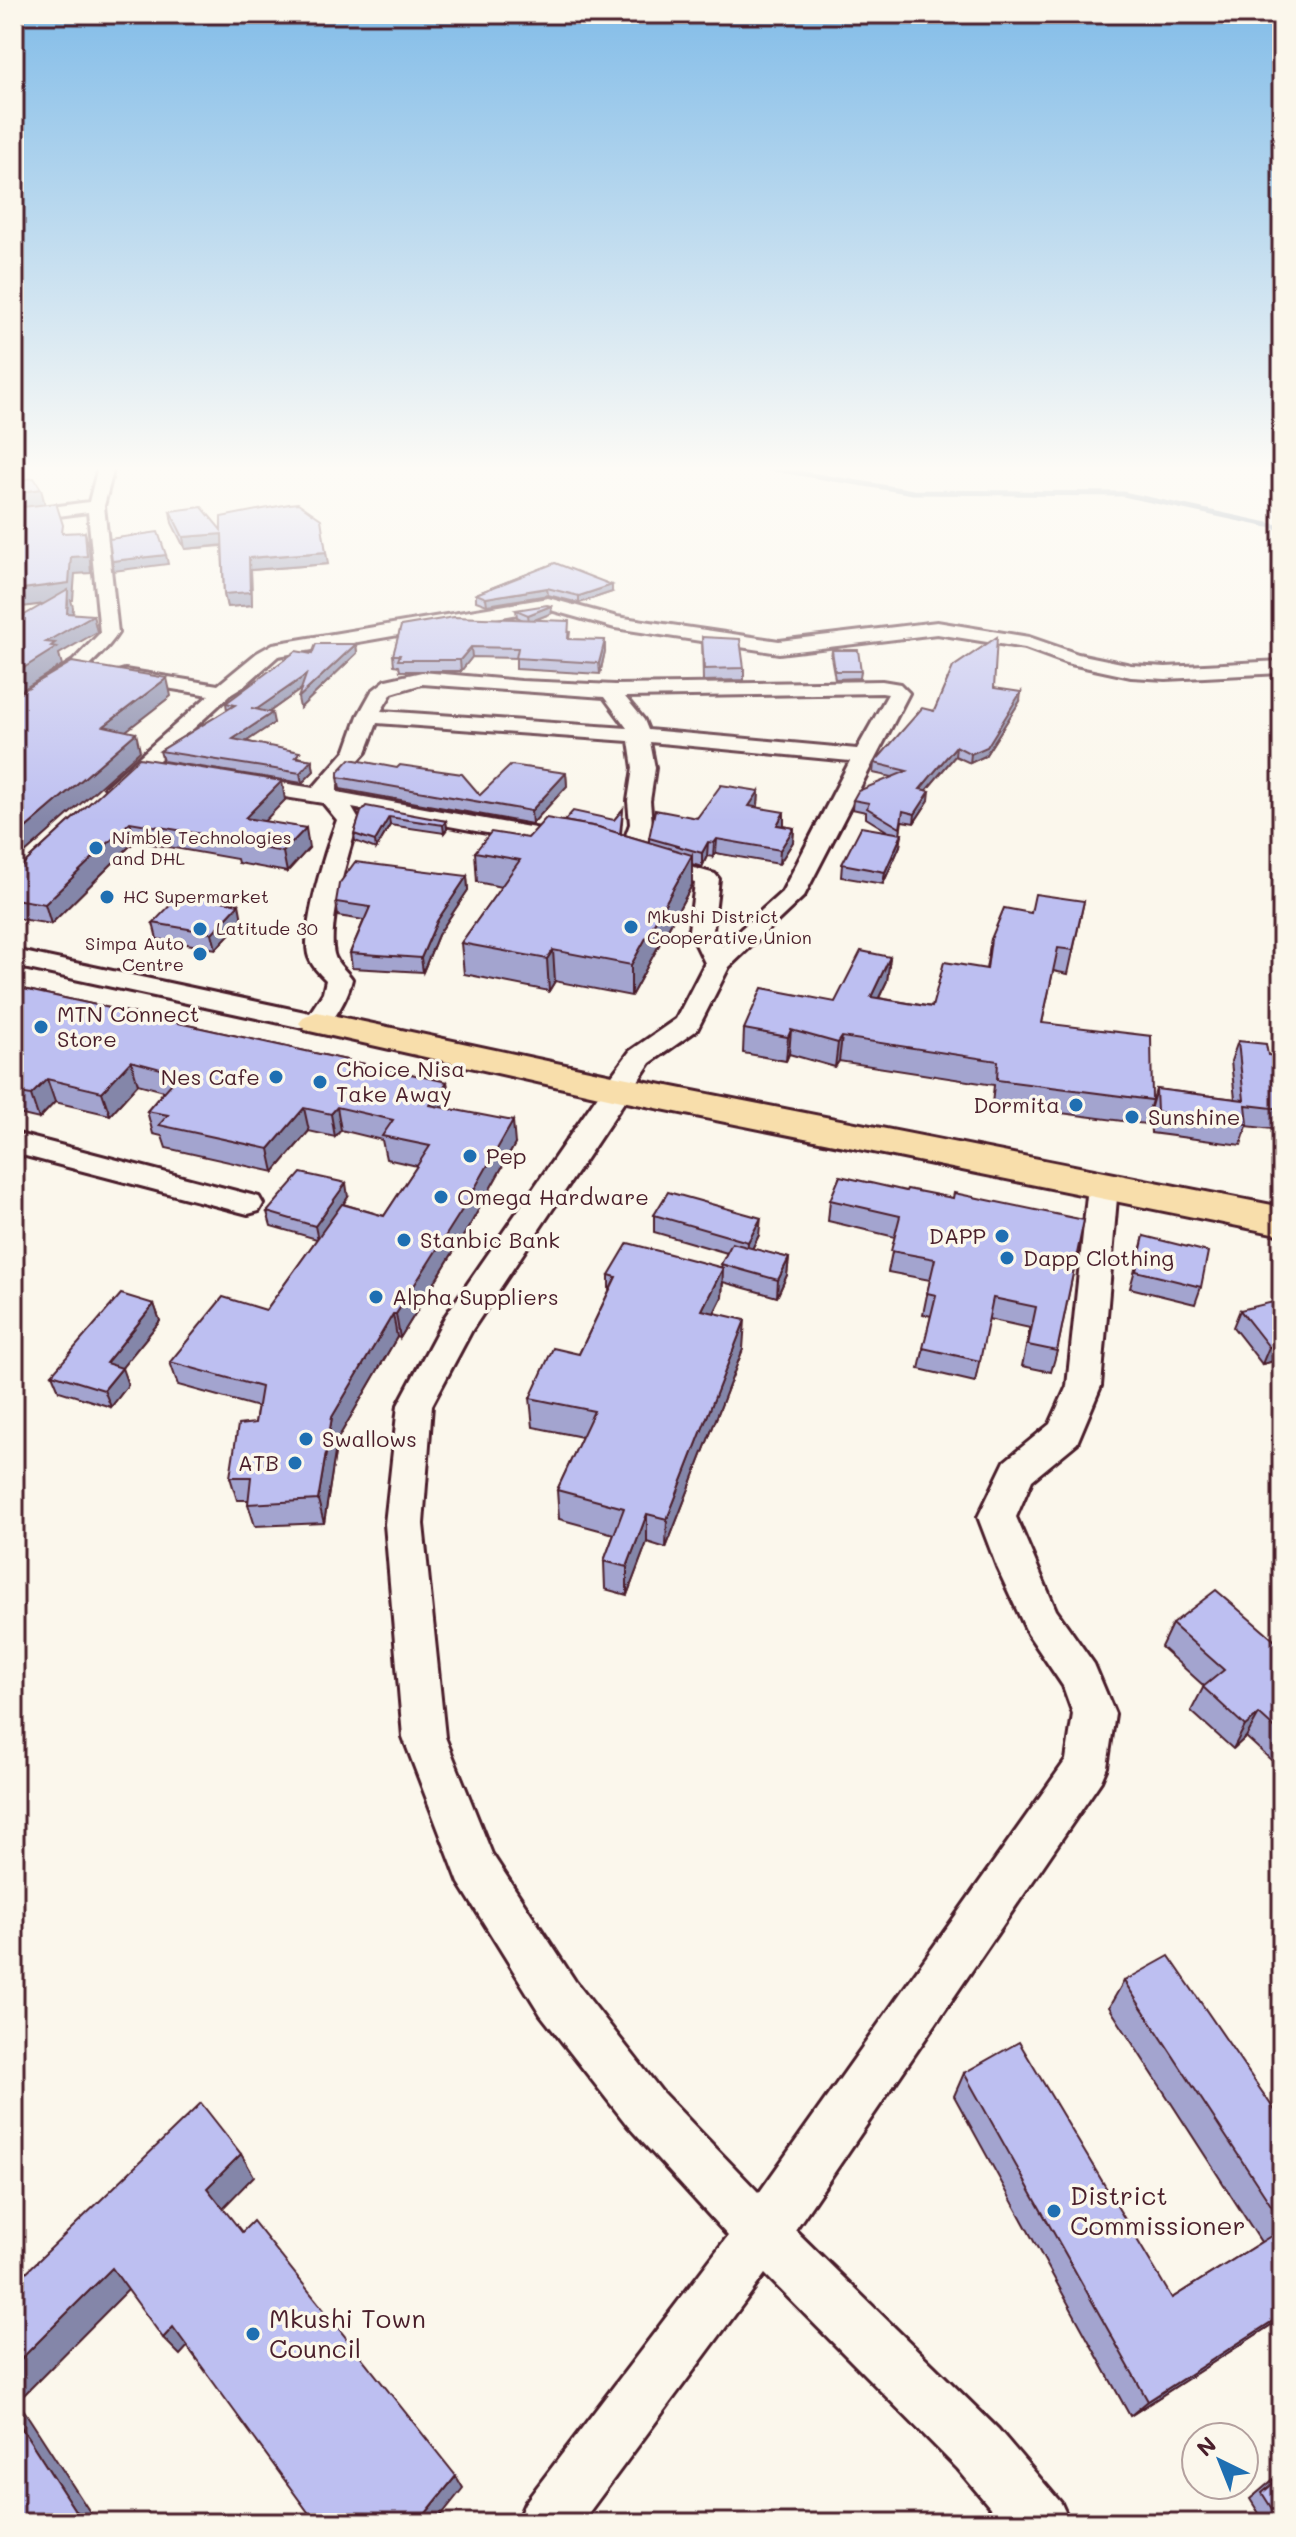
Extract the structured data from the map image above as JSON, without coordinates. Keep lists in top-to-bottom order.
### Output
{
  "places": [
    "Nimble Technologies and DHL",
    "HC Supermarket",
    "Mkushi District Cooperative Union",
    "Latitude 30",
    "Simpa Auto Centre",
    "MTN Connect Store",
    "Nes Cafe",
    "Choice Nisa Take Away",
    "Dormita",
    "Sunshine",
    "Pep",
    "Omega Hardware",
    "DAPP",
    "Stanbic Bank",
    "Dapp Clothing",
    "Alpha Suppliers",
    "Swallows",
    "ATB",
    "District Commissioner",
    "Mkushi Town Council"
  ],
  "north": "top left"
}
